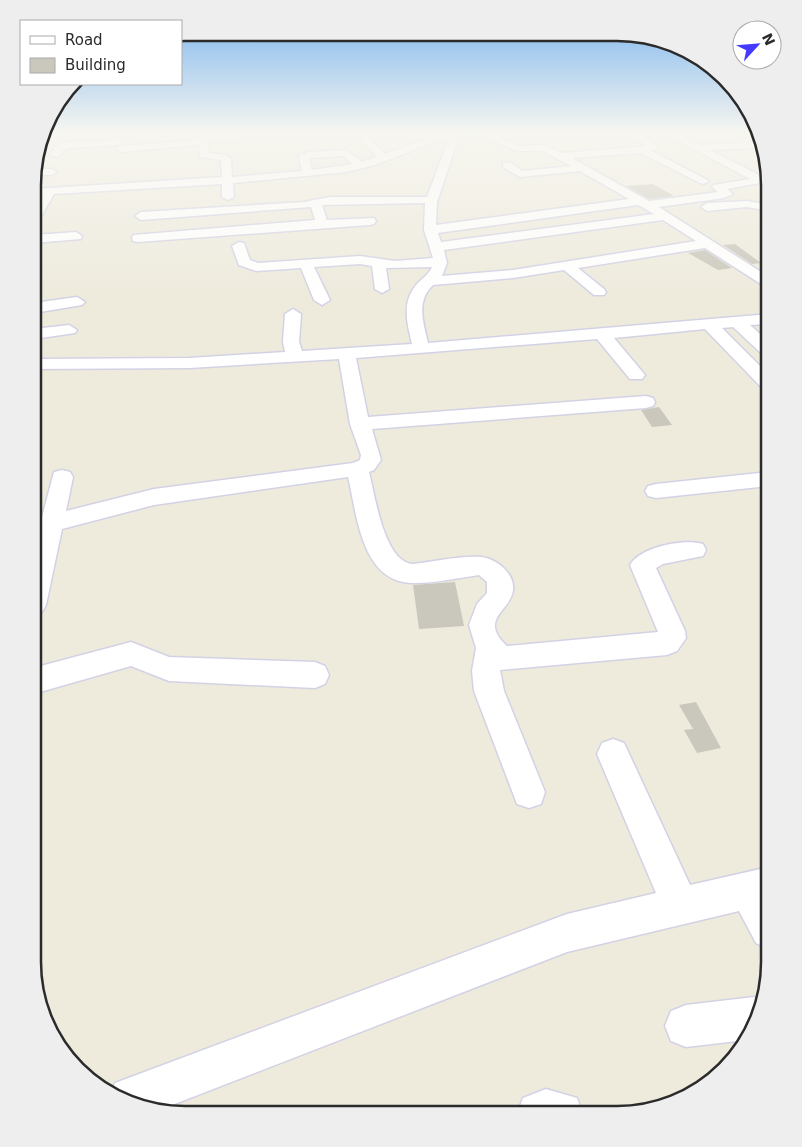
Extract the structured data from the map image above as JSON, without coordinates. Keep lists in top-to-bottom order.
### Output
{
  "legend": ["Road", "Building"],
  "north": "top right"
}
